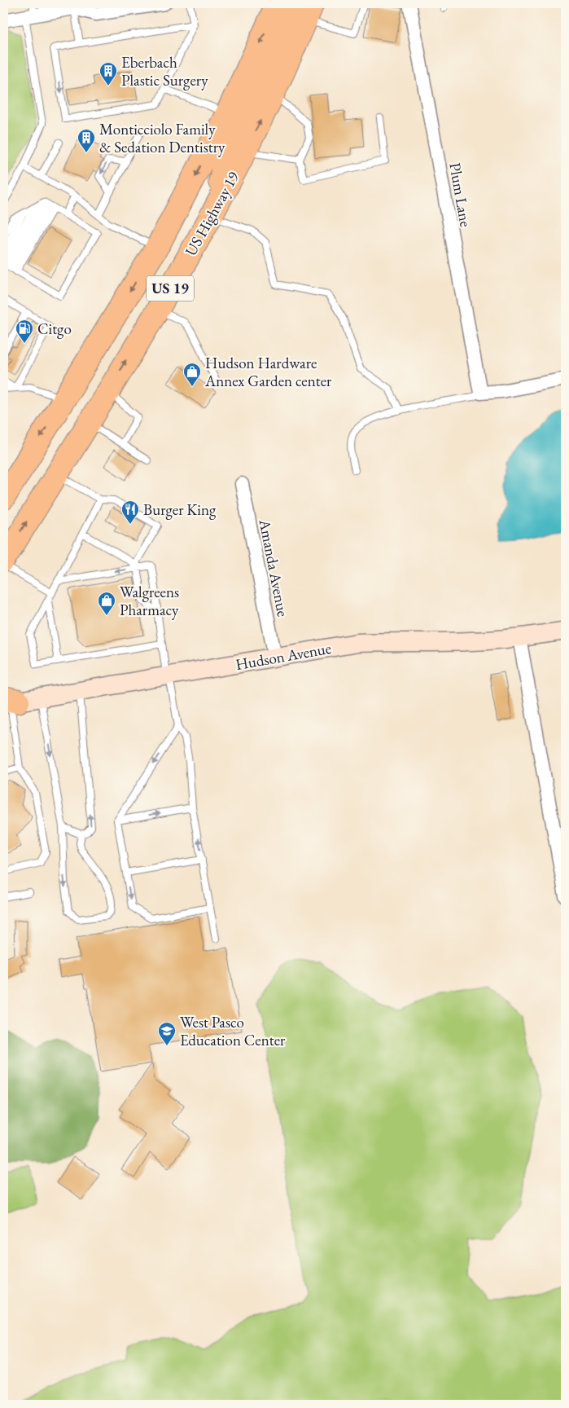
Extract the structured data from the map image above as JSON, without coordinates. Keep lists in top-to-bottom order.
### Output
{
  "streets": {
    "highway": ["US Highway 19", "US 19"],
    "street": ["Plum Lane", "Amanda Avenue", "Hudson Avenue"]
  },
  "crossings": [
    ["Amanda Avenue", "Hudson Avenue"]
  ],
  "places": {
    "building": ["Eberbach Plastic Surgery", "Monticciolo Family & Sedation Dentistry"],
    "fuel station": ["Citgo"],
    "shop": ["Hudson Hardware Annex Garden center", "Walgreens Pharmacy"],
    "restaurant": ["Burger King"],
    "school or university": ["West Pasco Education Center"]
  }
}
